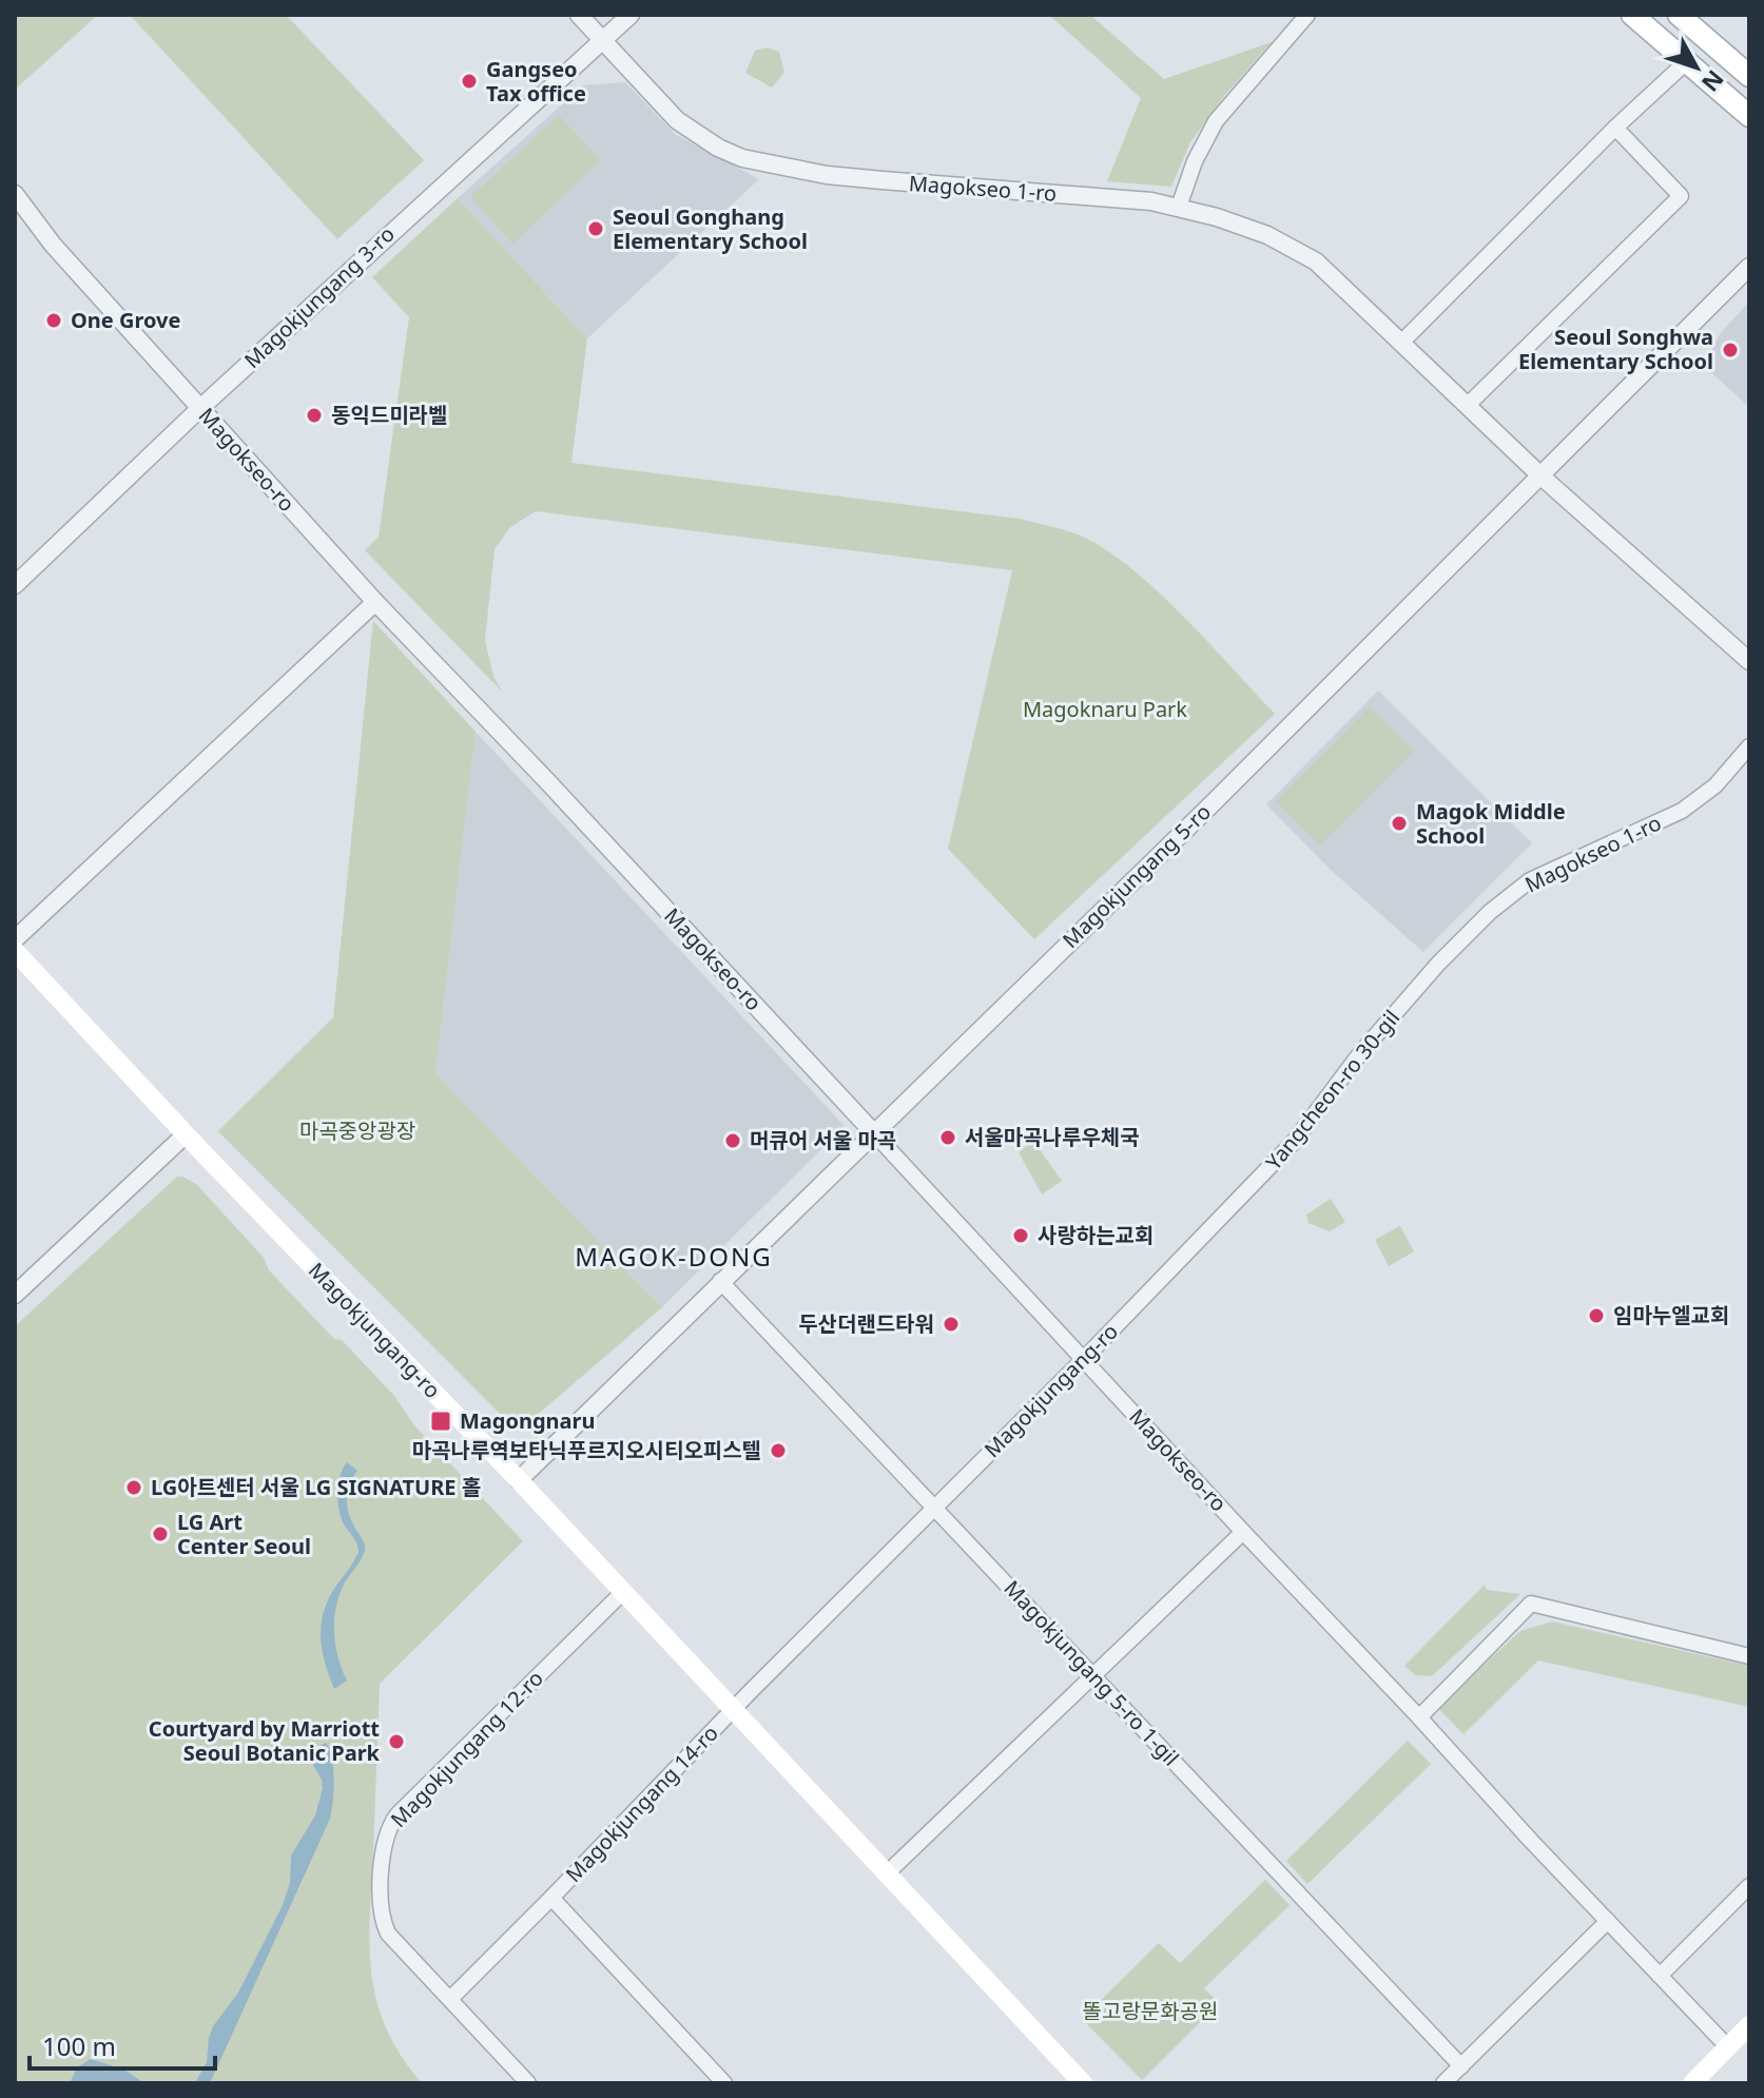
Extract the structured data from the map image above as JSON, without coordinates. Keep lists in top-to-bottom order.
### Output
{
  "streets": {
    "main road": ["Magokjungang-ro"],
    "street": [
      "Magokseo 1-ro",
      "Magokjungang 3-ro",
      "Magokseo-ro",
      "Magokjungang 5-ro",
      "Yangcheon-ro 30-gil",
      "Magokjungang 5-ro 1-gil",
      "Magokjungang 12-ro",
      "Magokjungang 14-ro"
    ]
  },
  "crossings": [
    ["Magokseo 1-ro", "Magokjungang 3-ro"],
    ["Magokseo 1-ro", "Magokjungang 5-ro"],
    ["Magokseo 1-ro", "Yangcheon-ro 30-gil"],
    ["Magokjungang 3-ro", "Magokseo-ro"],
    ["Magokseo-ro", "Magokjungang 5-ro"],
    ["Magokseo-ro", "Magokjungang-ro"],
    ["Magokjungang 5-ro", "Magokjungang-ro"],
    ["Magokjungang 5-ro", "Magokjungang 5-ro 1-gil"],
    ["Yangcheon-ro 30-gil", "Magokjungang-ro"],
    ["Magokjungang-ro", "Magokjungang 5-ro 1-gil"],
    ["Magokjungang-ro", "Magokjungang 12-ro"],
    ["Magokjungang-ro", "Magokjungang 14-ro"],
    ["Magokjungang 12-ro", "Magokjungang 14-ro"]
  ],
  "districts": ["MAGOK-DONG"],
  "parks": ["Magoknaru Park", "마곡중앙광장", "똘고랑문화공원"],
  "places": {
    "other": [
      "Gangseo Tax office",
      "Seoul Gonghang Elementary School",
      "One Grove",
      "Seoul Songhwa Elementary School",
      "동익드미라벨",
      "Magok Middle School",
      "서울마곡나루우체국",
      "머큐어 서울 마곡",
      "사랑하는교회",
      "임마누엘교회",
      "두산더랜드타워",
      "마곡나루역보타닉푸르지오시티오피스텔",
      "LG아트센터 서울 LG SIGNATURE 홀",
      "LG Art Center Seoul",
      "Courtyard by Marriott Seoul Botanic Park"
    ],
    "transit": ["Magongnaru"]
  },
  "scale_bar": "100 m",
  "north": "bottom right"
}
